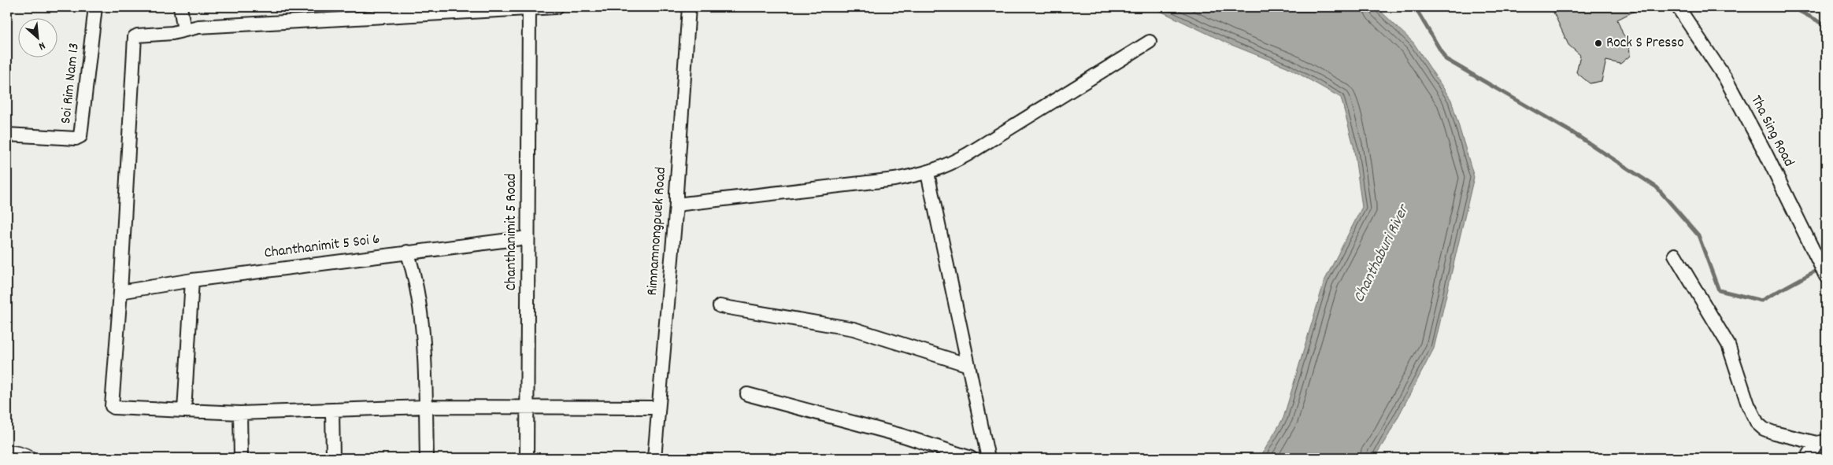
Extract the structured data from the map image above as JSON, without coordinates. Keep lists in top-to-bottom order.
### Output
{
  "streets": {
    "street": [
      "Soi Rim Nam 13",
      "Tha Sing Road",
      "Rimnamnongpuek Road",
      "Chanthanimit 5 Road",
      "Chanthanimit 5 Soi 6"
    ]
  },
  "crossings": [
    ["Chanthanimit 5 Road", "Chanthanimit 5 Soi 6"]
  ],
  "water": ["Chanthaburi River"],
  "places": ["Rock S Presso"],
  "north": "bottom right"
}
